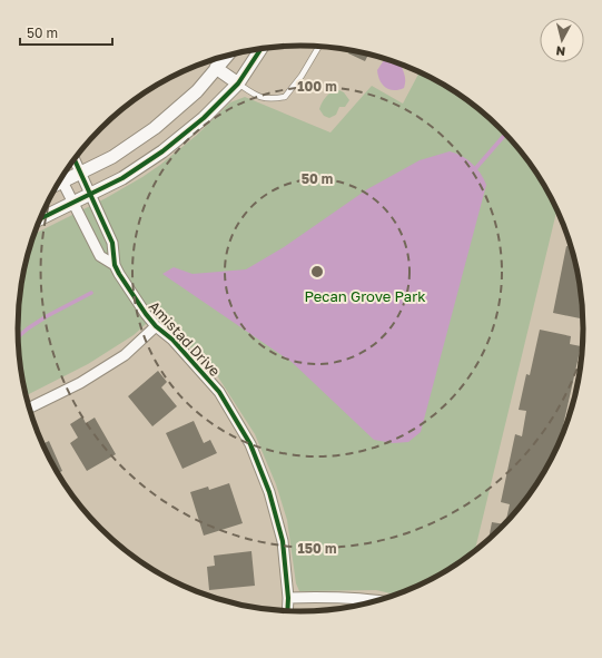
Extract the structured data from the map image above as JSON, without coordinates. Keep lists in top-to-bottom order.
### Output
{
  "streets": {
    "street": ["Amistad Drive"]
  },
  "parks": ["Pecan Grove Park"],
  "scale_bar": "50 m",
  "north": "bottom",
  "rings": ["100 m", "50 m", "150 m"]
}
